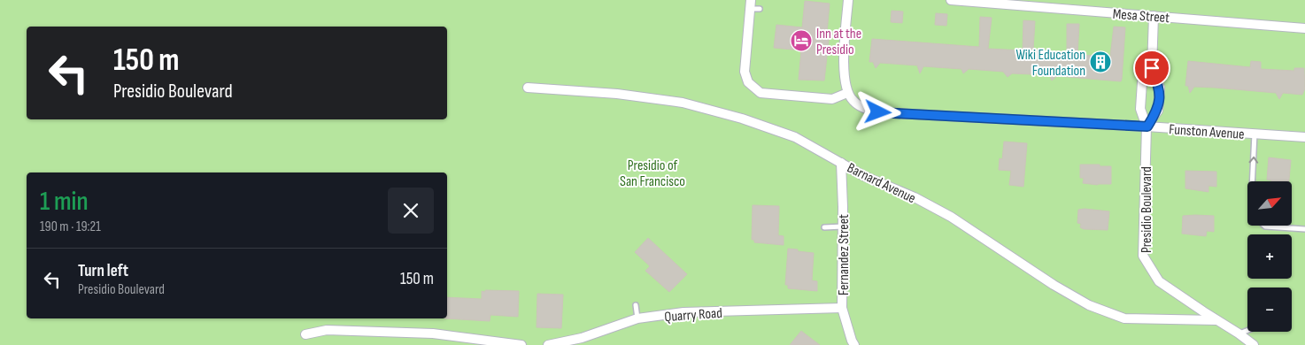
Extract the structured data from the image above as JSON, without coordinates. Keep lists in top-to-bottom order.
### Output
{
  "streets": {
    "street": [
      "Mesa Street",
      "Funston Avenue",
      "Barnard Avenue",
      "Presidio Boulevard",
      "Fernandez Street",
      "Quarry Road"
    ]
  },
  "crossings": [
    ["Mesa Street", "Presidio Boulevard"],
    ["Funston Avenue", "Presidio Boulevard"],
    ["Barnard Avenue", "Presidio Boulevard"],
    ["Barnard Avenue", "Fernandez Street"],
    ["Fernandez Street", "Quarry Road"]
  ],
  "parks": ["Presidio of San Francisco"],
  "places": {
    "hotel": ["Inn at the Presidio"],
    "building": ["Wiki Education Foundation"]
  },
  "north": "top right",
  "page": {
    "turn": ["150 m", "Presidio Boulevard"],
    "heading": ["1 min", "190 m · 19:21"],
    "map_buttons": ["+", "−"],
    "list": [
      {
        "name": "Turn left",
        "note": "Presidio Boulevard",
        "value": "150 m"
      }
    ]
  }
}
